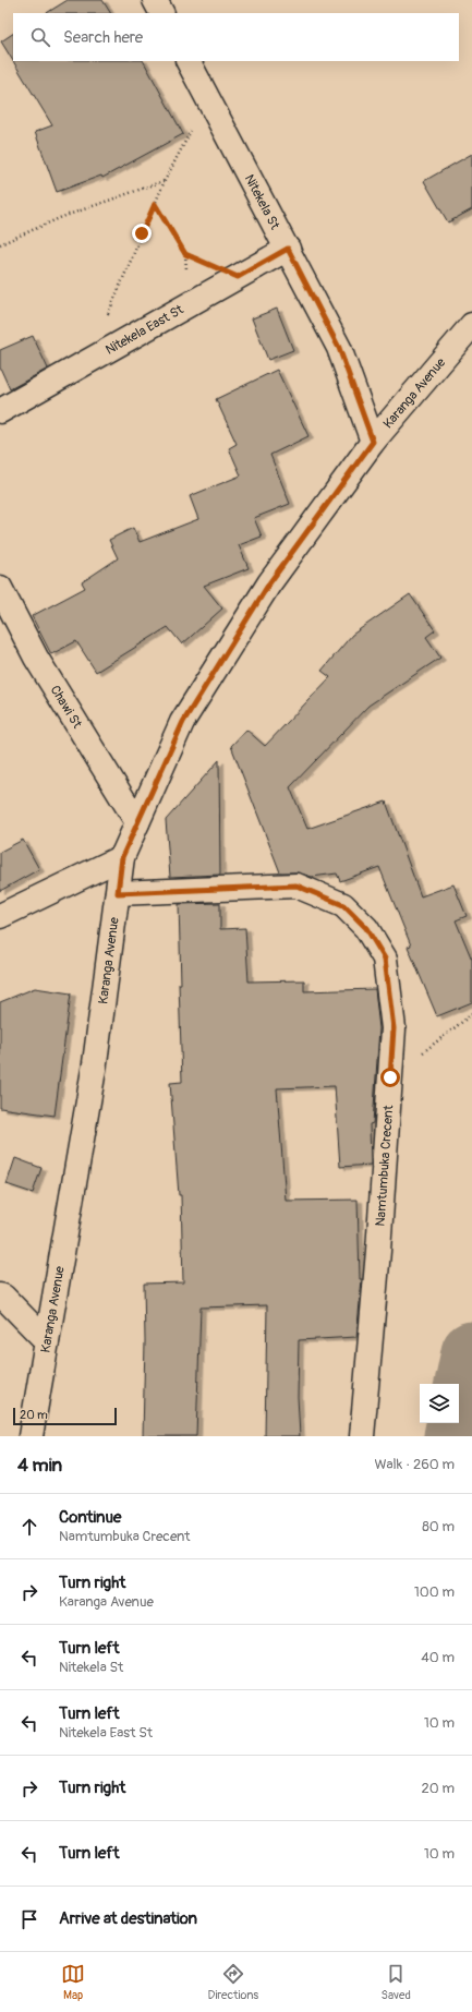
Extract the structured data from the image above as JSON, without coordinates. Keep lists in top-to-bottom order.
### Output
{
  "streets": {
    "street": [
      "Nitekela St",
      "Nitekela East St",
      "Karanga Avenue",
      "Chawi St",
      "Namtumbuka Crecent"
    ]
  },
  "crossings": [
    ["Nitekela St", "Nitekela East St"],
    ["Nitekela St", "Karanga Avenue"],
    ["Karanga Avenue", "Chawi St"],
    ["Karanga Avenue", "Namtumbuka Crecent"]
  ],
  "scale_bar": "20 m",
  "page": {
    "search": "Search here",
    "scale": "20 m",
    "heading": ["4 min", "Walk · 260 m"],
    "list": [
      ["Continue", "Namtumbuka Crecent", "80 m"],
      ["Turn right", "Karanga Avenue", "100 m"],
      ["Turn left", "Nitekela St", "40 m"],
      ["Turn left", "Nitekela East St", "10 m"],
      ["Turn right", "20 m"],
      ["Turn left", "10 m"],
      "Arrive at destination"
    ],
    "nav": ["Map", "Directions", "Saved"]
  }
}
